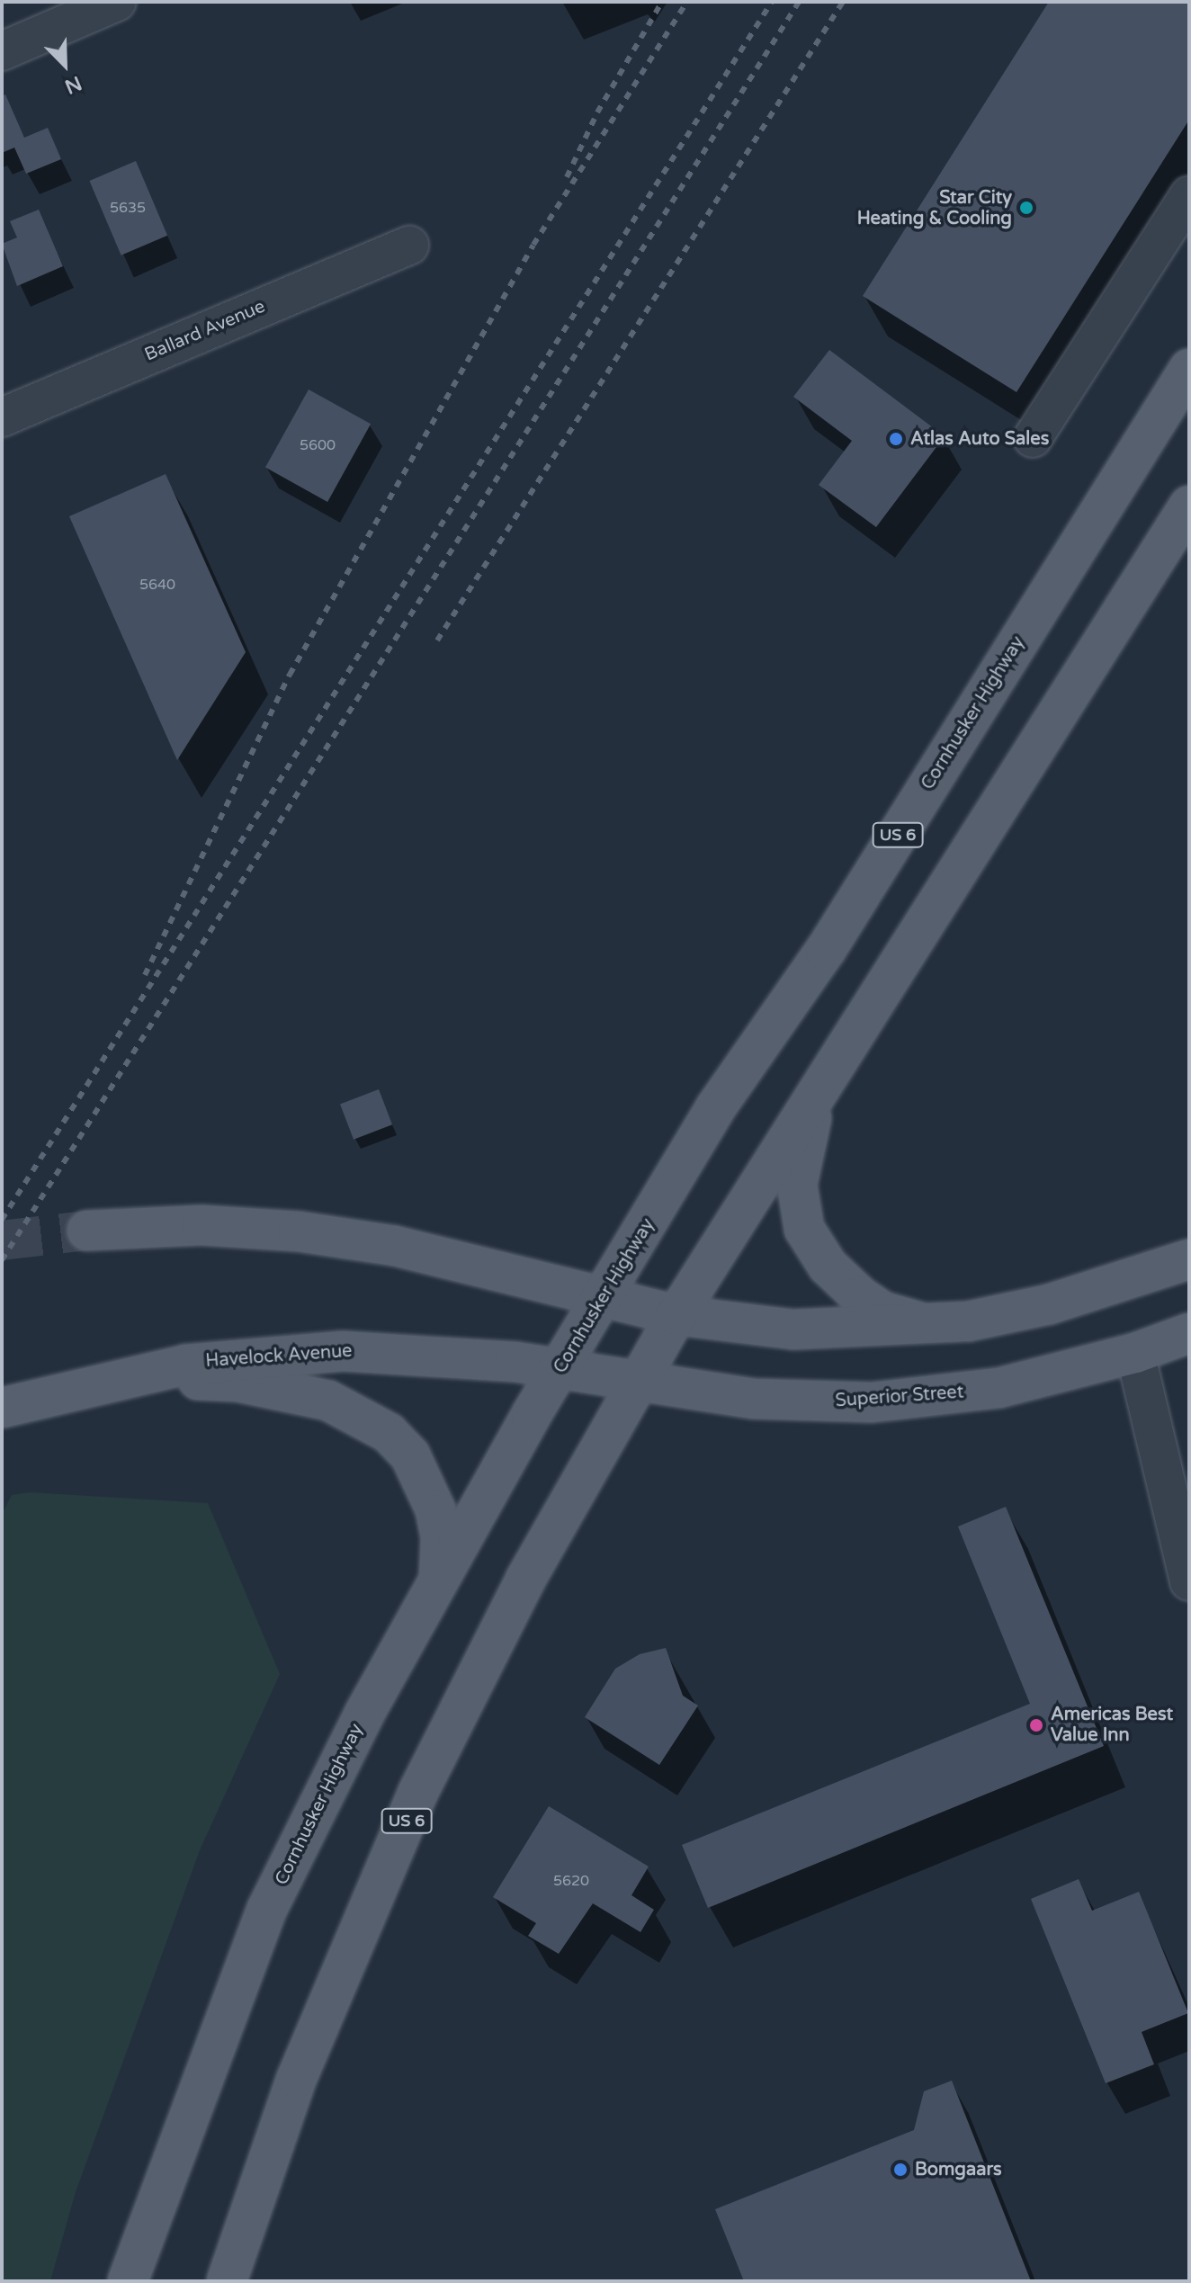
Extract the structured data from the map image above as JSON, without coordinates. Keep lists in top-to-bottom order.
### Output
{
  "streets": {
    "main road": [
      "Cornhusker Highway",
      "US 6",
      "Havelock Avenue",
      "Superior Street"
    ],
    "street": ["Ballard Avenue"]
  },
  "crossings": [
    ["Cornhusker Highway", "Havelock Avenue"],
    ["Cornhusker Highway", "Superior Street"],
    ["US 6", "Superior Street"],
    ["Havelock Avenue", "Superior Street"]
  ],
  "places": [
    "Star City Heating & Cooling",
    "Atlas Auto Sales",
    "Americas Best Value Inn",
    "Bomgaars"
  ],
  "house_numbers": [
    "5635",
    "5600",
    "5640",
    "5620"
  ],
  "north": "bottom right"
}
